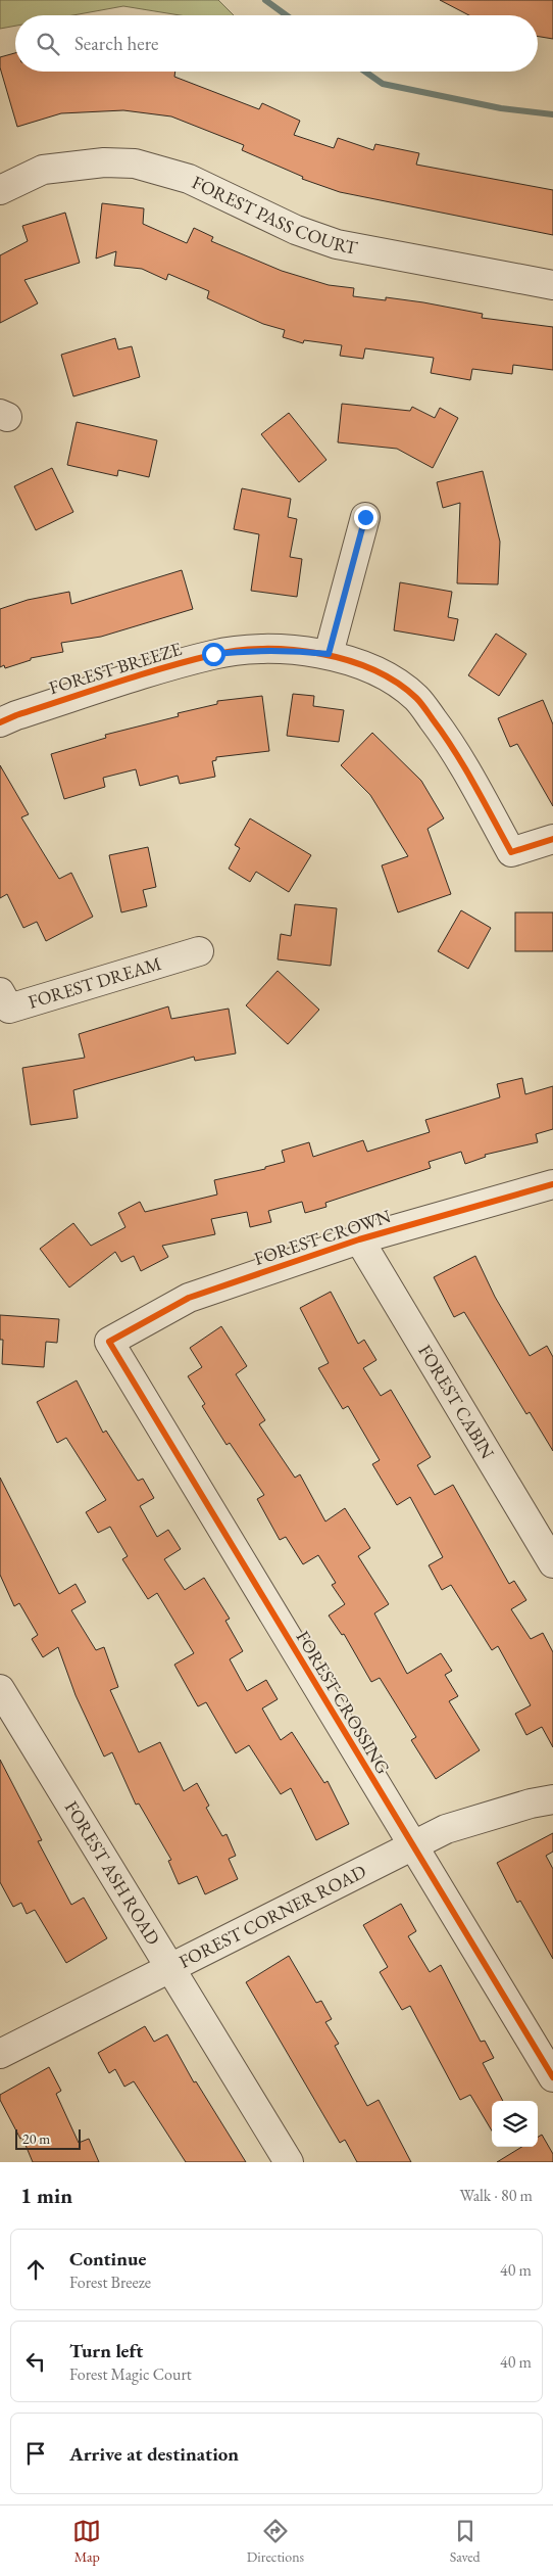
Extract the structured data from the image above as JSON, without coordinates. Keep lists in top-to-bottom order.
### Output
{
  "streets": {
    "street": [
      "FOREST PASS COURT",
      "FOREST BREEZE",
      "FOREST DREAM",
      "FOREST CROWN",
      "FOREST CABIN",
      "FOREST CROSSING",
      "FOREST ASH ROAD",
      "FOREST CORNER ROAD"
    ]
  },
  "crossings": [
    ["FOREST CROWN", "FOREST CABIN"],
    ["FOREST CROWN", "FOREST CROSSING"],
    ["FOREST CROSSING", "FOREST CORNER ROAD"],
    ["FOREST ASH ROAD", "FOREST CORNER ROAD"]
  ],
  "scale_bar": "20 m",
  "page": {
    "search": "Search here",
    "scale": "20 m",
    "heading": ["1 min", "Walk · 80 m"],
    "list": [
      ["Continue", "Forest Breeze", "40 m"],
      ["Turn left", "Forest Magic Court", "40 m"],
      "Arrive at destination"
    ],
    "nav": ["Map", "Directions", "Saved"]
  }
}
